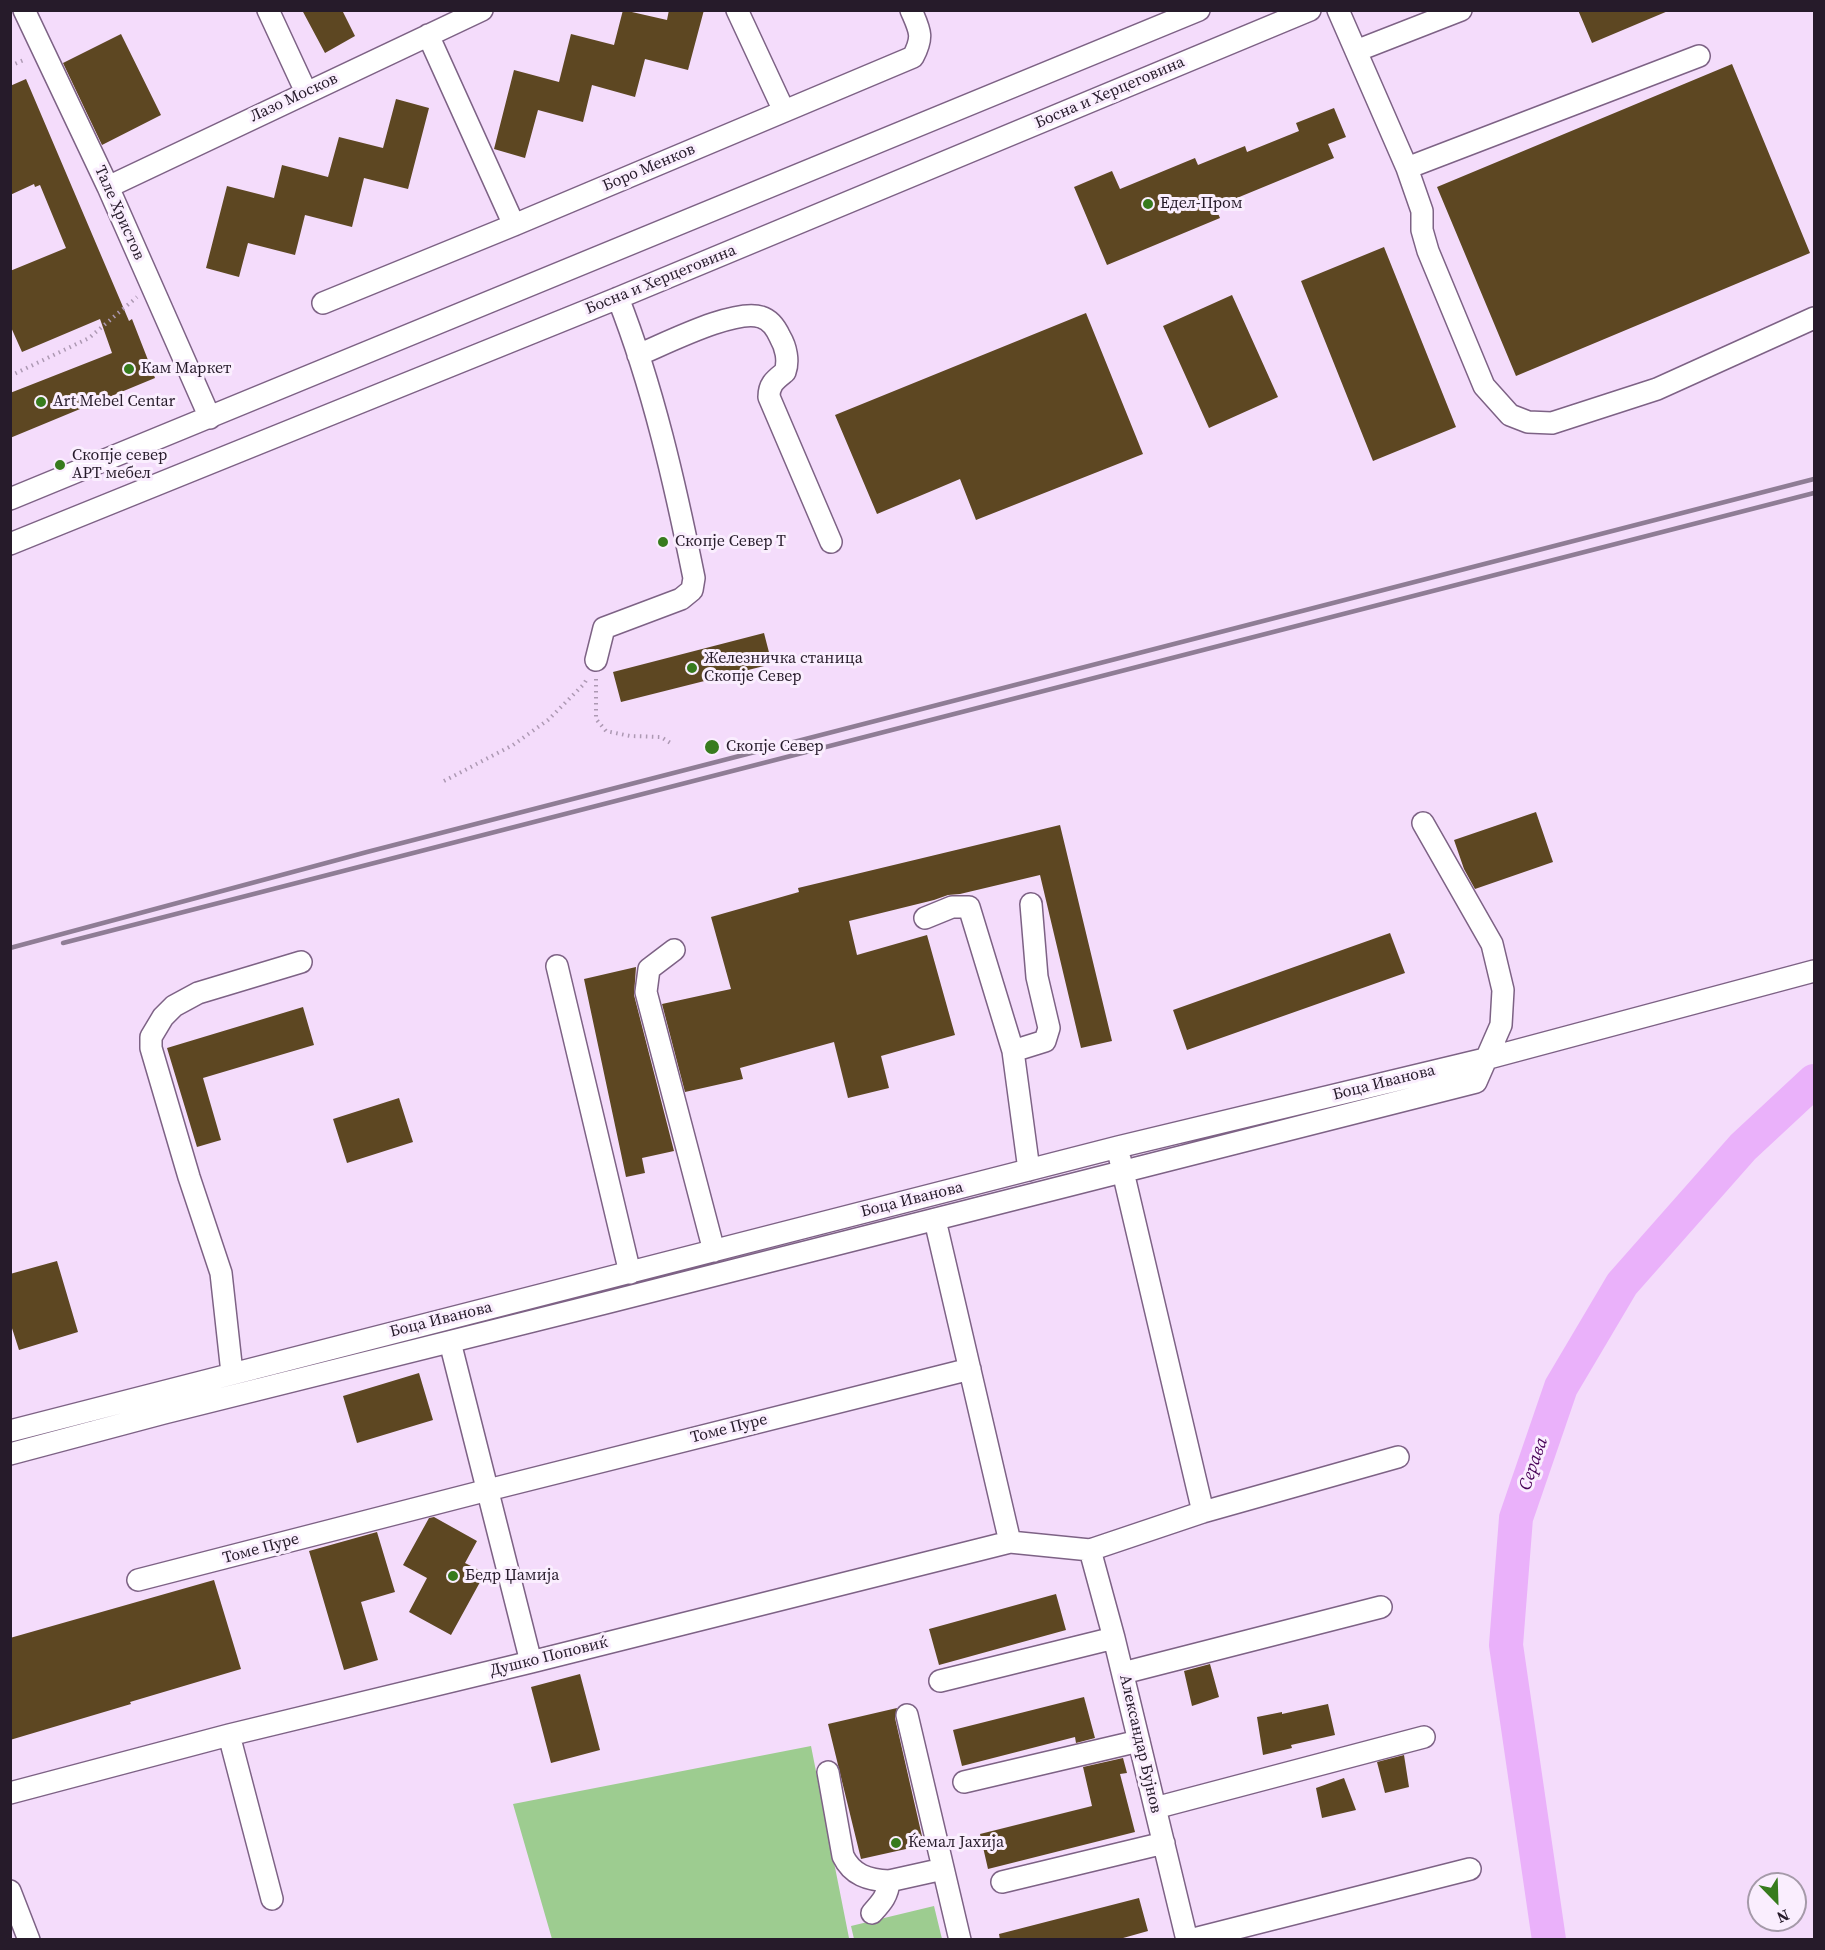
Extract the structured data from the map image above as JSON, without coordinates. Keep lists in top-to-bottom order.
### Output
{
  "streets": {
    "street": [
      "Босна и Херцеговина",
      "Лазо Москов",
      "Боро Менков",
      "Тале Христов",
      "Боца Иванова",
      "Томе Пуре",
      "Душко Поповиќ",
      "Александар Бујнов"
    ]
  },
  "crossings": [
    ["Лазо Москов", "Тале Христов"],
    ["Душко Поповиќ", "Александар Бујнов"]
  ],
  "water": ["Серава"],
  "places": [
    "Едел-Пром",
    "Кам Маркет",
    "Art Mebel Centar",
    "Скопје север АРТ мебел",
    "Скопје Север Т",
    "Железничка станица Скопје Север",
    "Скопје Север",
    "Бедр Џамија",
    "Ќемал Јахија"
  ],
  "north": "bottom right"
}
